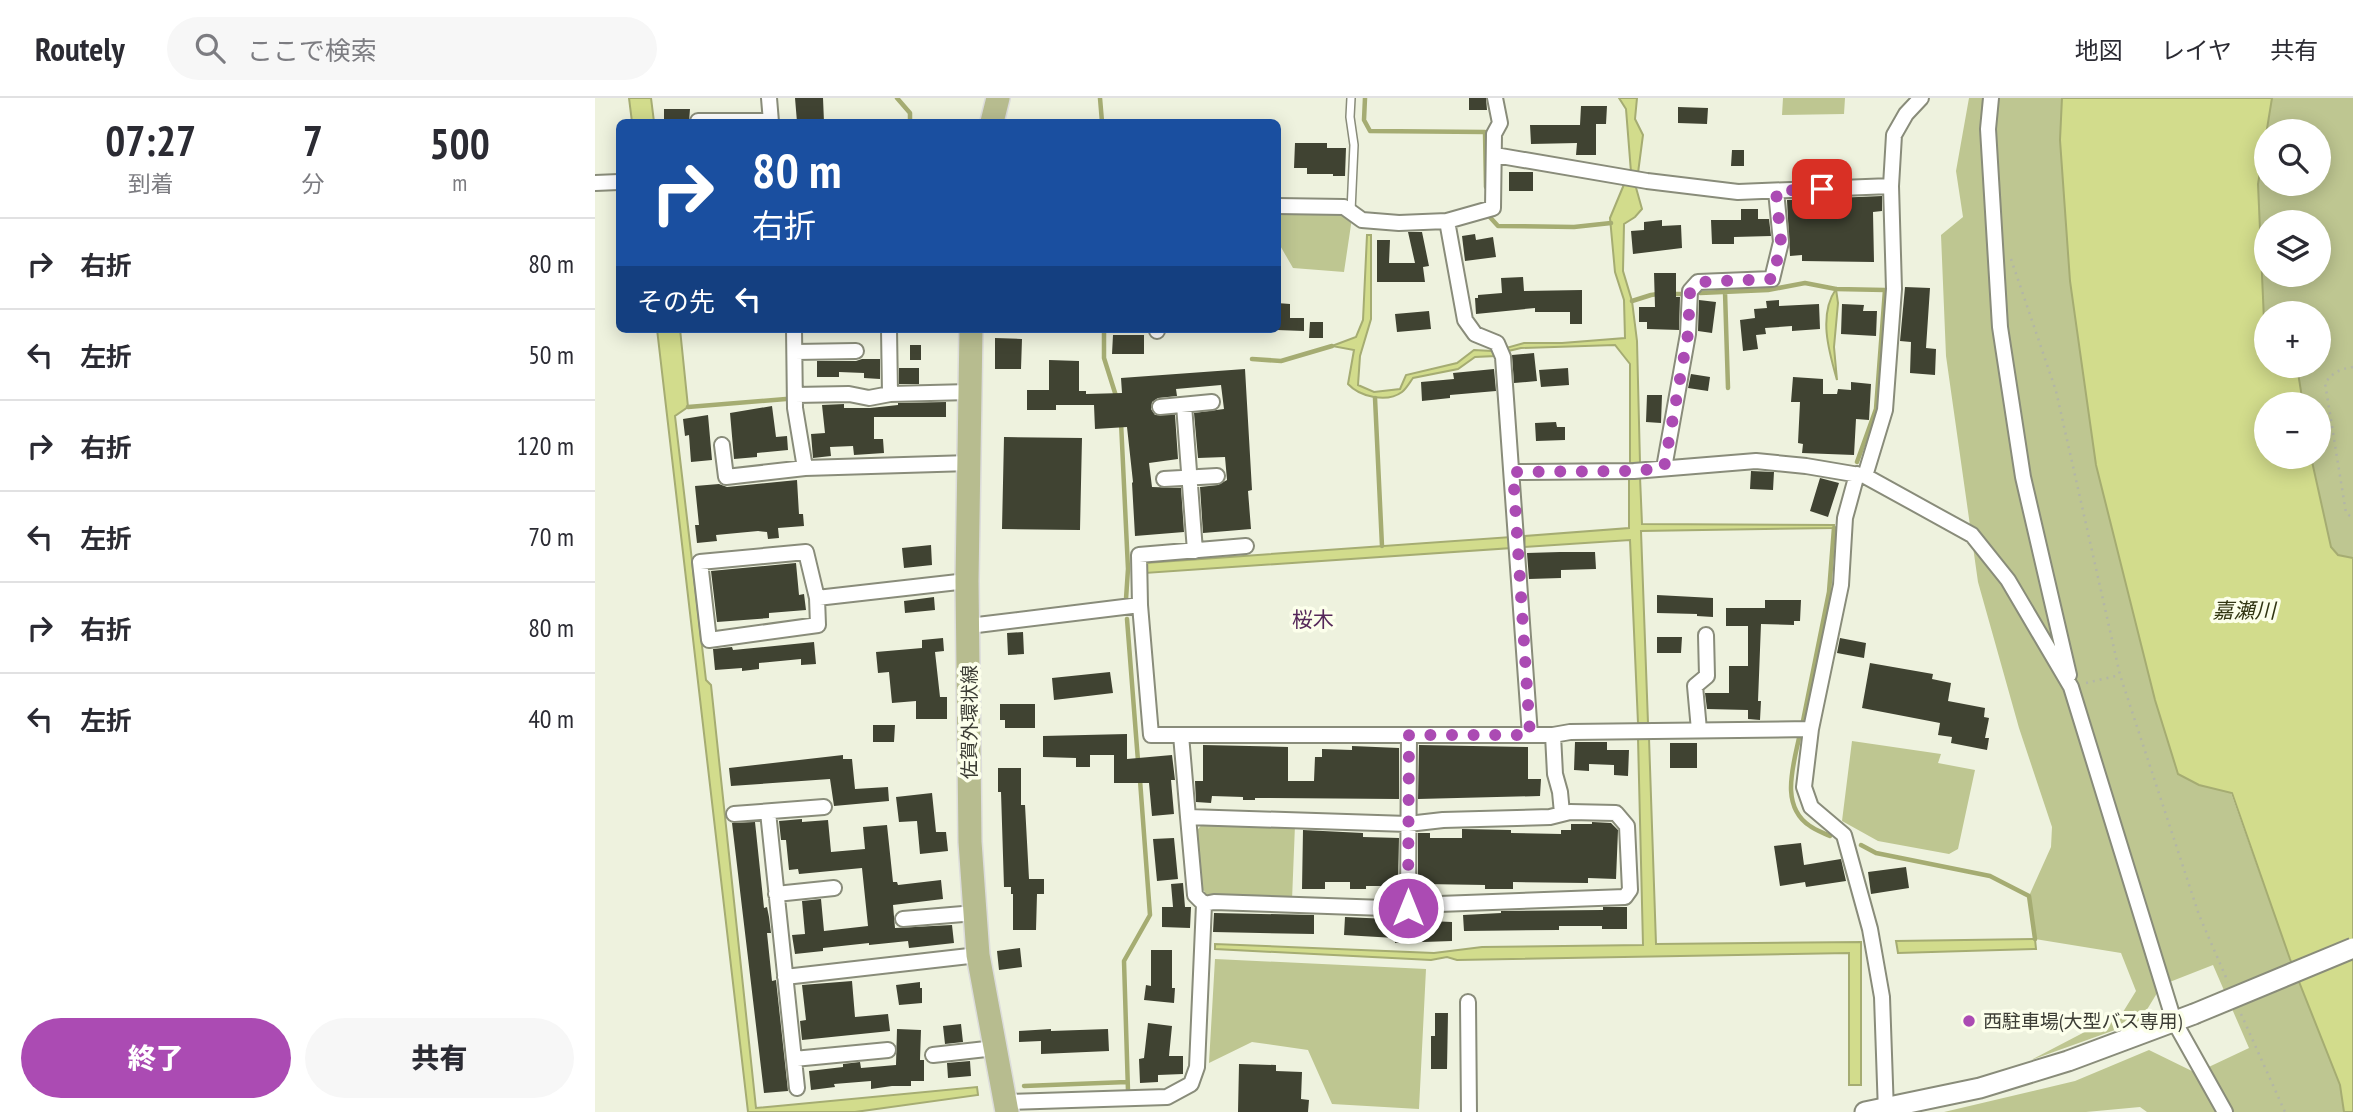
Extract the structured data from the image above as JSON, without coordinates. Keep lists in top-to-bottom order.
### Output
{
  "streets": {
    "main road": ["佐賀外環状線"]
  },
  "districts": ["桜木"],
  "water": ["嘉瀬川"],
  "places": ["西駐車場(大型バス専用)"],
  "page": {
    "header": "Routely",
    "search": "ここで検索",
    "nav": ["地図", "レイヤ", "共有"],
    "eta": [
      "07:27",
      "到着",
      "7",
      "分",
      "500",
      "m"
    ],
    "map_buttons": ["+", "−"],
    "turn": ["80 m", "右折"],
    "list": [
      {
        "name": "右折",
        "value": "80 m"
      },
      {
        "name": "左折",
        "value": "50 m"
      },
      {
        "name": "右折",
        "value": "120 m"
      },
      {
        "name": "左折",
        "value": "70 m"
      },
      {
        "name": "右折",
        "value": "80 m"
      },
      {
        "name": "左折",
        "value": "40 m"
      }
    ],
    "then": "その先",
    "buttons": ["終了", "共有"]
  }
}
